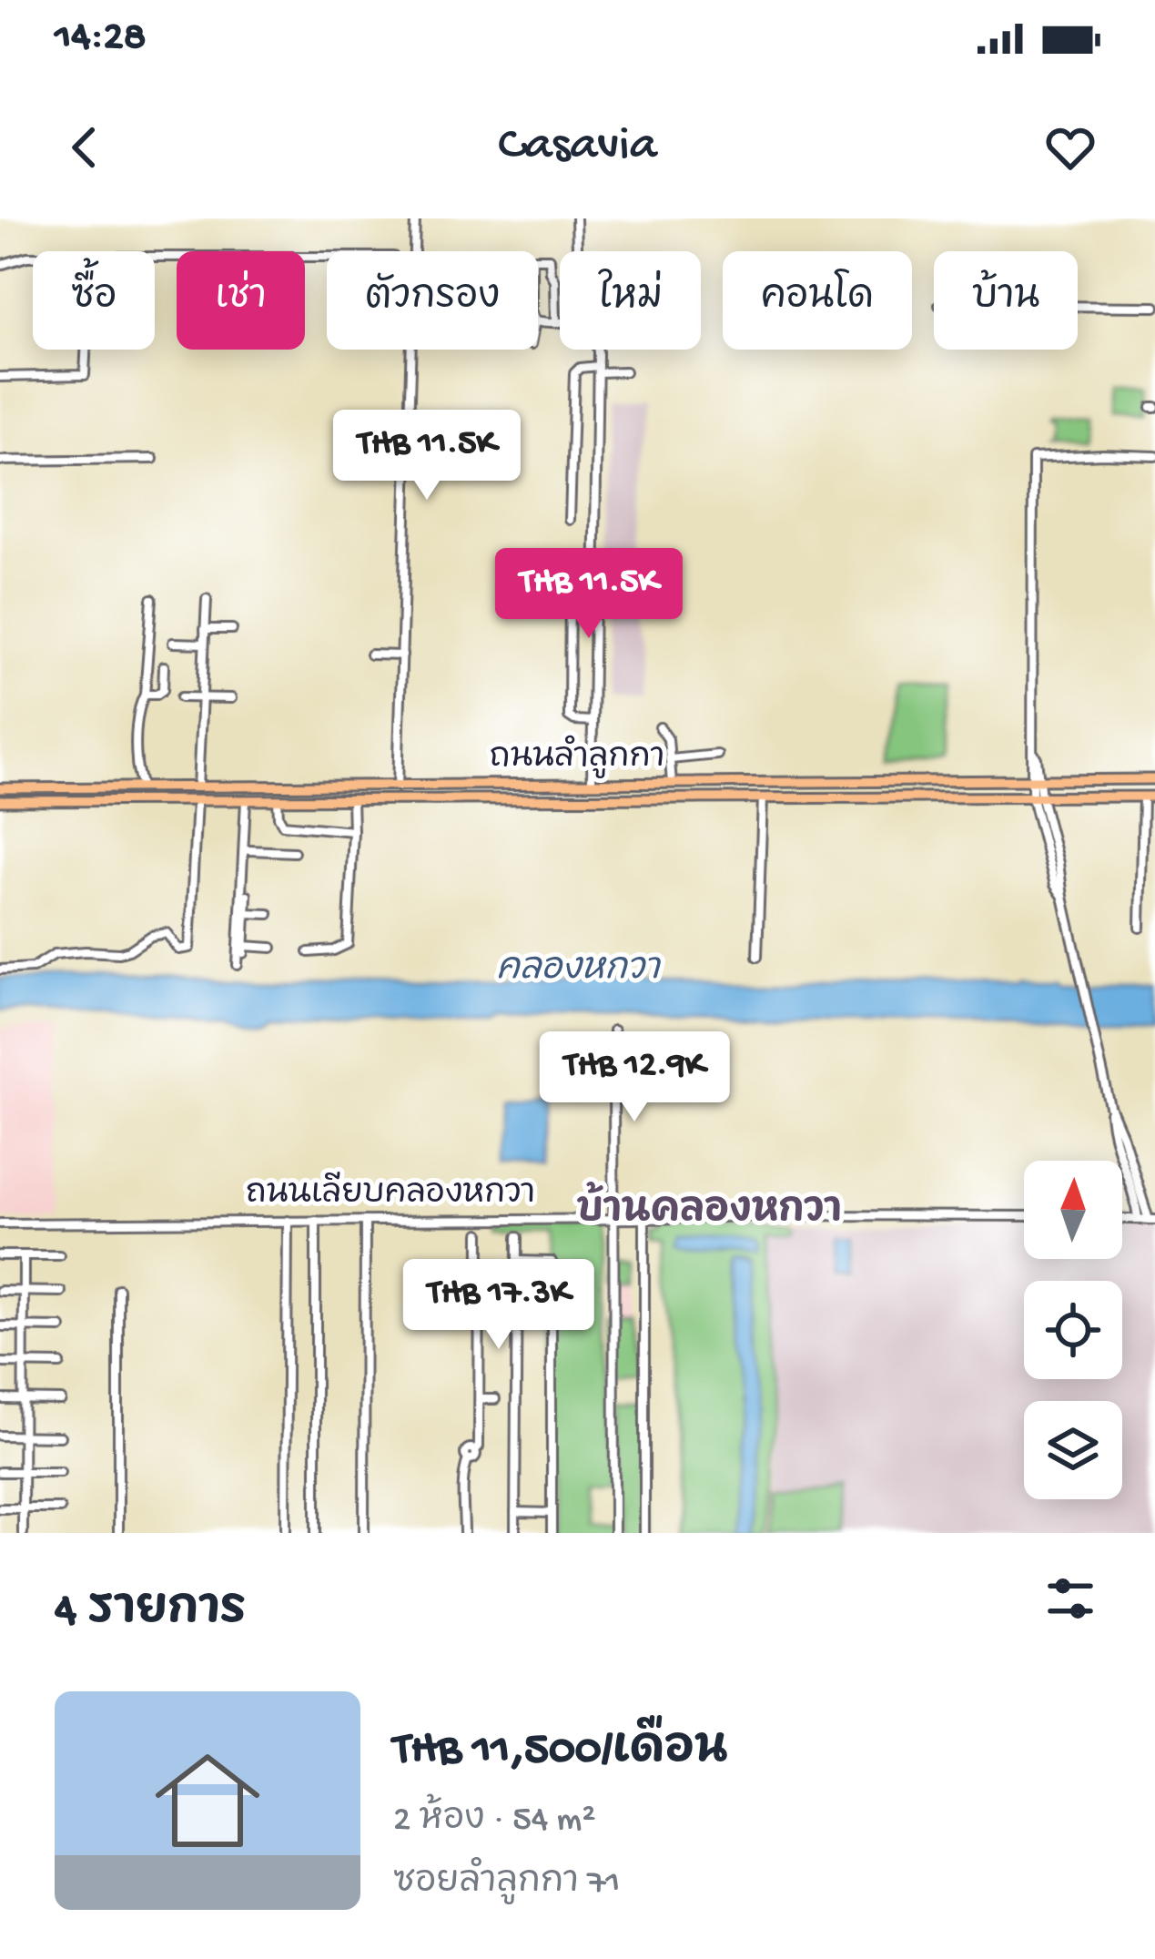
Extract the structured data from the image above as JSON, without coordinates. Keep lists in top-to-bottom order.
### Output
{
  "streets": {
    "main road": ["ถนนลำลูกกา"],
    "street": ["ถนนเลียบคลองหกวา"]
  },
  "districts": ["บ้านคลองหกวา"],
  "water": ["คลองหกวา"],
  "north": "top",
  "page": {
    "status": "14:28",
    "header": "Casavia",
    "chip": [
      "ซื้อ",
      "เช่า",
      "ตัวกรอง",
      "ใหม่",
      "คอนโด",
      "บ้าน"
    ],
    "price": [
      "THB 11.5K",
      "THB 11.5K",
      "THB 12.9K",
      "THB 17.3K"
    ],
    "heading": "4 รายการ",
    "list": [
      {
        "name": "THB 11,500/เดือน",
        "note": "2 ห้อง · 54 m² · ซอยลำลูกกา 71"
      }
    ]
  }
}
